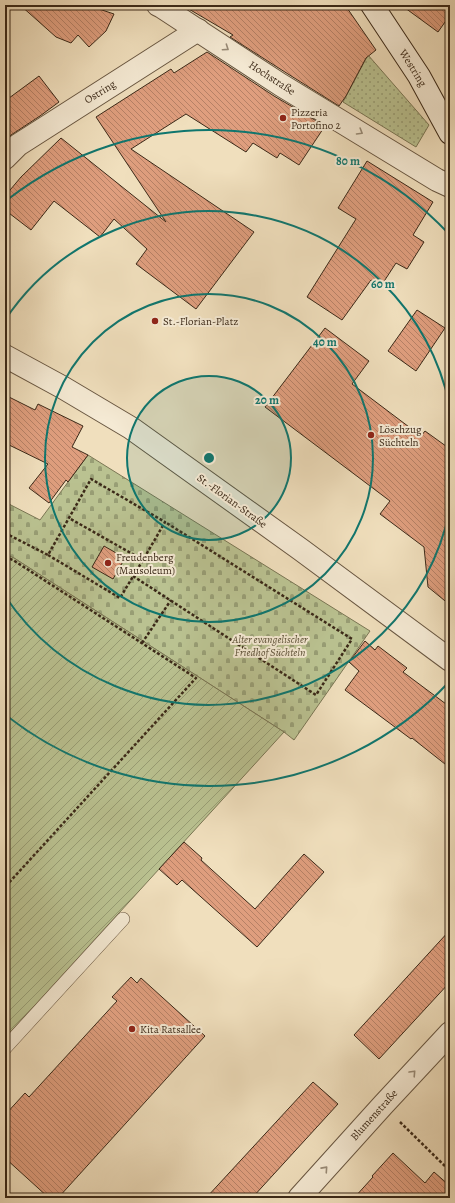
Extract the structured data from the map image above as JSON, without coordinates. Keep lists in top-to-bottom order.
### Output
{
  "streets": {
    "street": [
      "Westring",
      "Hochstraße",
      "Ostring",
      "St.-Florian-Straße",
      "Blumenstraße"
    ]
  },
  "crossings": [
    ["Hochstraße", "Ostring"]
  ],
  "one_way": ["Hochstraße", "Blumenstraße"],
  "parks": ["Alter evangelischer Friedhof Süchteln"],
  "places": [
    "Pizzeria Portofino 2",
    "St.-Florian-Platz",
    "Löschzug Süchteln",
    "Freudenberg (Mausoleum)",
    "Kita Ratsallee"
  ],
  "rings": [
    "80 m",
    "60 m",
    "40 m",
    "20 m"
  ]
}
